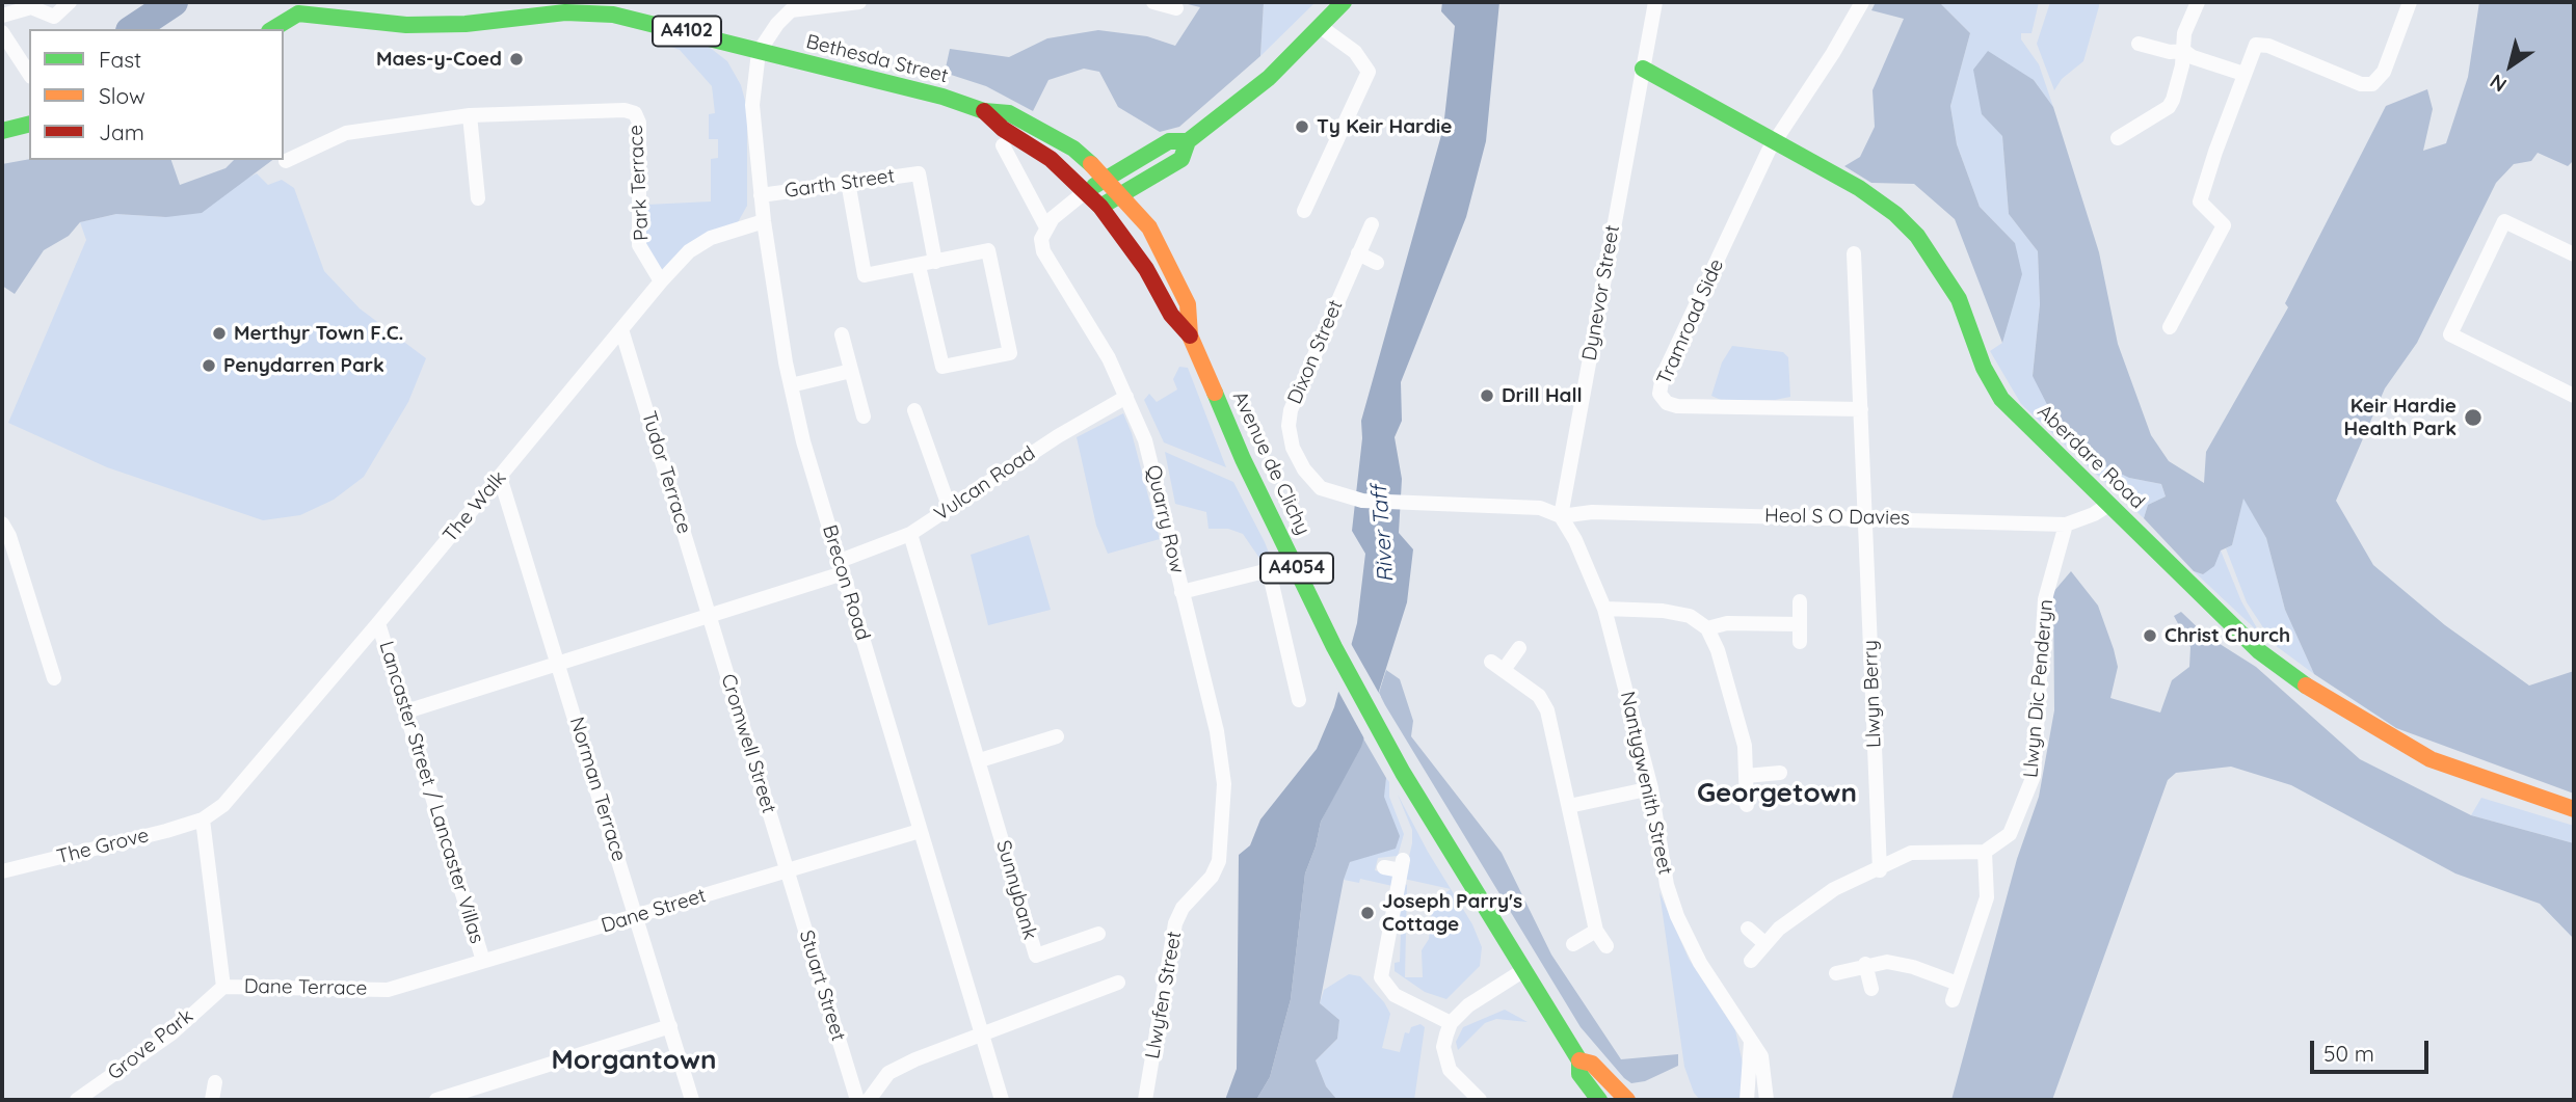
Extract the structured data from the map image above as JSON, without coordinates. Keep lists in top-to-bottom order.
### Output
{
  "streets": {
    "main road": [
      "A4102",
      "Bethesda Street",
      "Aberdare Road",
      "Avenue de Clichy",
      "A4054"
    ],
    "street": [
      "Park Terrace",
      "Garth Street",
      "Dynevor Street",
      "Tramroad Side",
      "Dixon Street",
      "Tudor Terrace",
      "Vulcan Road",
      "The Walk",
      "Heol S O Davies",
      "Quarry Row",
      "Brecon Road",
      "Llwyn Dic Penderyn",
      "Llwyn Berry",
      "Cromwell Street",
      "Nantygwenith Street",
      "Norman Terrace",
      "Lancaster Street / Lancaster Villas",
      "The Grove",
      "Sunnybank",
      "Dane Street",
      "Stuart Street",
      "Dane Terrace",
      "Llwyfen Street",
      "Grove Park"
    ]
  },
  "crossings": [
    ["A4102", "Bethesda Street"],
    ["A4102", "Brecon Road"],
    ["Bethesda Street", "A4054"],
    ["Bethesda Street", "Brecon Road"],
    ["Park Terrace", "The Walk"],
    ["Garth Street", "Brecon Road"],
    ["Dynevor Street", "Dixon Street"],
    ["Dynevor Street", "Aberdare Road"],
    ["Dynevor Street", "Heol S O Davies"],
    ["Dynevor Street", "Nantygwenith Street"],
    ["Tramroad Side", "Aberdare Road"],
    ["Tramroad Side", "Llwyn Berry"],
    ["Dixon Street", "Heol S O Davies"],
    ["Dixon Street", "Nantygwenith Street"],
    ["Aberdare Road", "Heol S O Davies"],
    ["Avenue de Clichy", "A4054"],
    ["Tudor Terrace", "Vulcan Road"],
    ["Tudor Terrace", "The Walk"],
    ["Tudor Terrace", "Cromwell Street"],
    ["Vulcan Road", "Quarry Row"],
    ["Vulcan Road", "Brecon Road"],
    ["Vulcan Road", "Cromwell Street"],
    ["Vulcan Road", "Norman Terrace"],
    ["Vulcan Road", "Lancaster Street / Lancaster Villas"],
    ["Vulcan Road", "Sunnybank"],
    ["The Walk", "Brecon Road"],
    ["The Walk", "Norman Terrace"],
    ["The Walk", "Lancaster Street / Lancaster Villas"],
    ["The Walk", "The Grove"],
    ["Heol S O Davies", "Llwyn Dic Penderyn"],
    ["Heol S O Davies", "Llwyn Berry"],
    ["Heol S O Davies", "Nantygwenith Street"],
    ["Quarry Row", "Llwyfen Street"],
    ["Brecon Road", "Dane Street"],
    ["Cromwell Street", "Dane Street"],
    ["Cromwell Street", "Stuart Street"],
    ["Norman Terrace", "Dane Street"],
    ["Lancaster Street / Lancaster Villas", "Dane Street"],
    ["Dane Street", "Stuart Street"],
    ["Dane Street", "Dane Terrace"],
    ["Dane Terrace", "Grove Park"]
  ],
  "districts": ["Georgetown", "Morgantown"],
  "water": ["River Taff"],
  "places": [
    "Maes-y-Coed",
    "Ty Keir Hardie",
    "Merthyr Town F.C.",
    "Penydarren Park",
    "Drill Hall",
    "Keir Hardie Health Park",
    "Christ Church",
    "Joseph Parry's Cottage"
  ],
  "legend": ["Fast", "Slow", "Jam"],
  "scale_bar": "50 m",
  "north": "bottom left"
}
